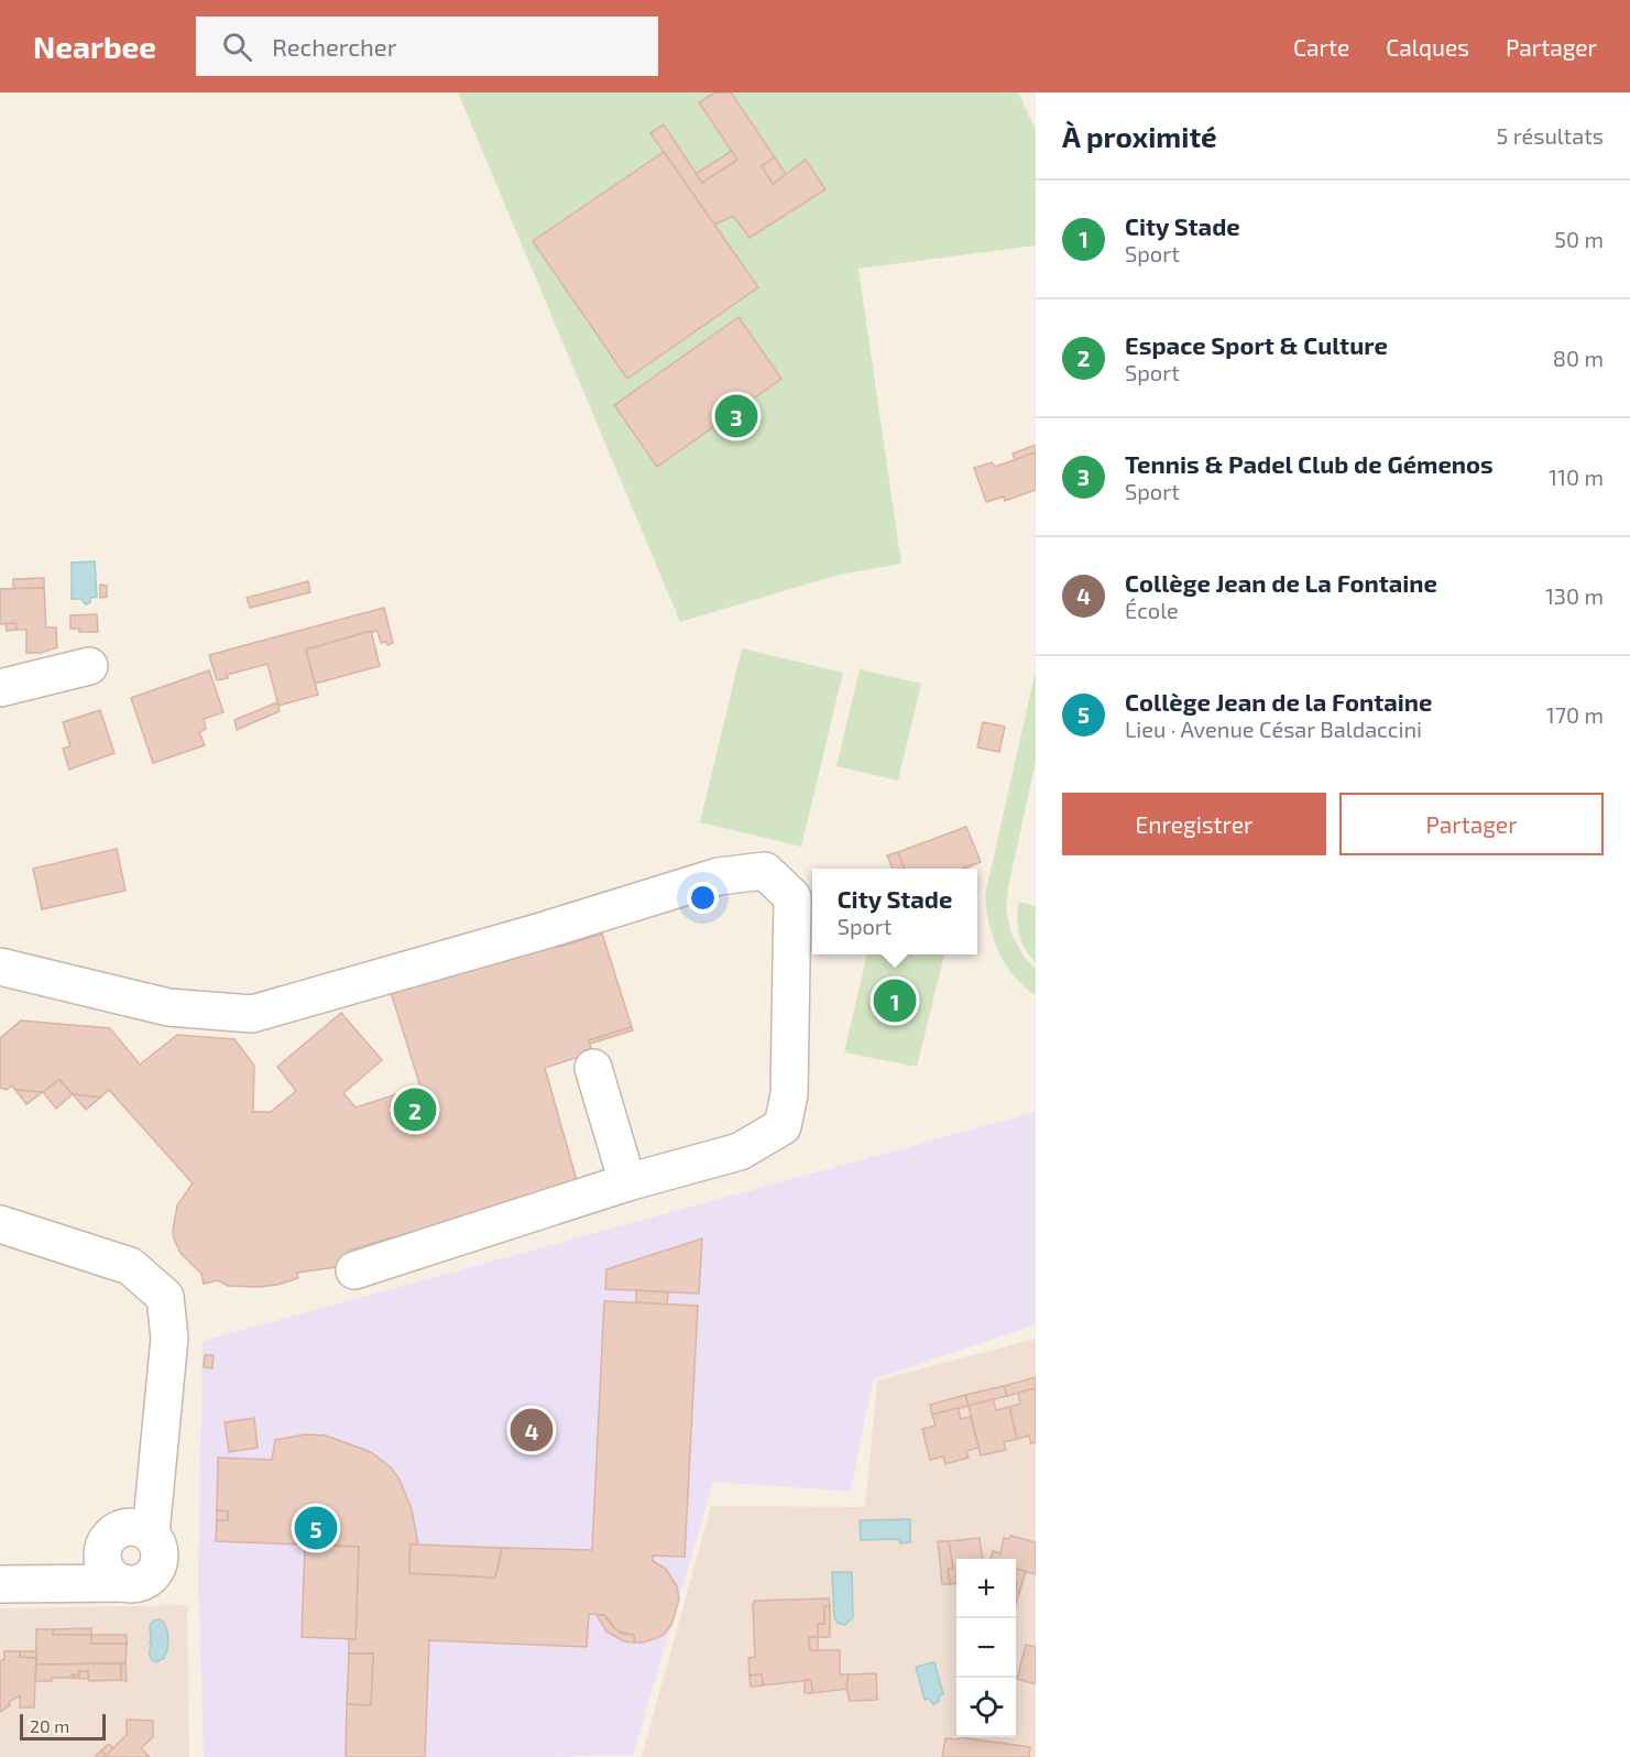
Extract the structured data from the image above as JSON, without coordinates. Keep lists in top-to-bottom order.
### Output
{
  "scale_bar": "20 m",
  "page": {
    "header": "Nearbee",
    "search": "Rechercher",
    "nav": ["Carte", "Calques", "Partager"],
    "heading": ["À proximité", "5 résultats"],
    "list": [
      {
        "mark": "1",
        "name": "City Stade",
        "note": "Sport",
        "value": "50 m"
      },
      {
        "mark": "2",
        "name": "Espace Sport & Culture",
        "note": "Sport",
        "value": "80 m"
      },
      {
        "mark": "3",
        "name": "Tennis & Padel Club de Gémenos",
        "note": "Sport",
        "value": "110 m"
      },
      {
        "mark": "4",
        "name": "Collège Jean de La Fontaine",
        "note": "École",
        "value": "130 m"
      },
      {
        "mark": "5",
        "name": "Collège Jean de la Fontaine",
        "note": "Lieu · Avenue César Baldaccini",
        "value": "170 m"
      }
    ],
    "pins": [
      "3",
      "1",
      "2",
      "4",
      "5"
    ],
    "buttons": ["Enregistrer", "Partager"],
    "popup": ["City Stade", "Sport"],
    "map_buttons": ["+", "−"],
    "scale": "20 m"
  }
}
